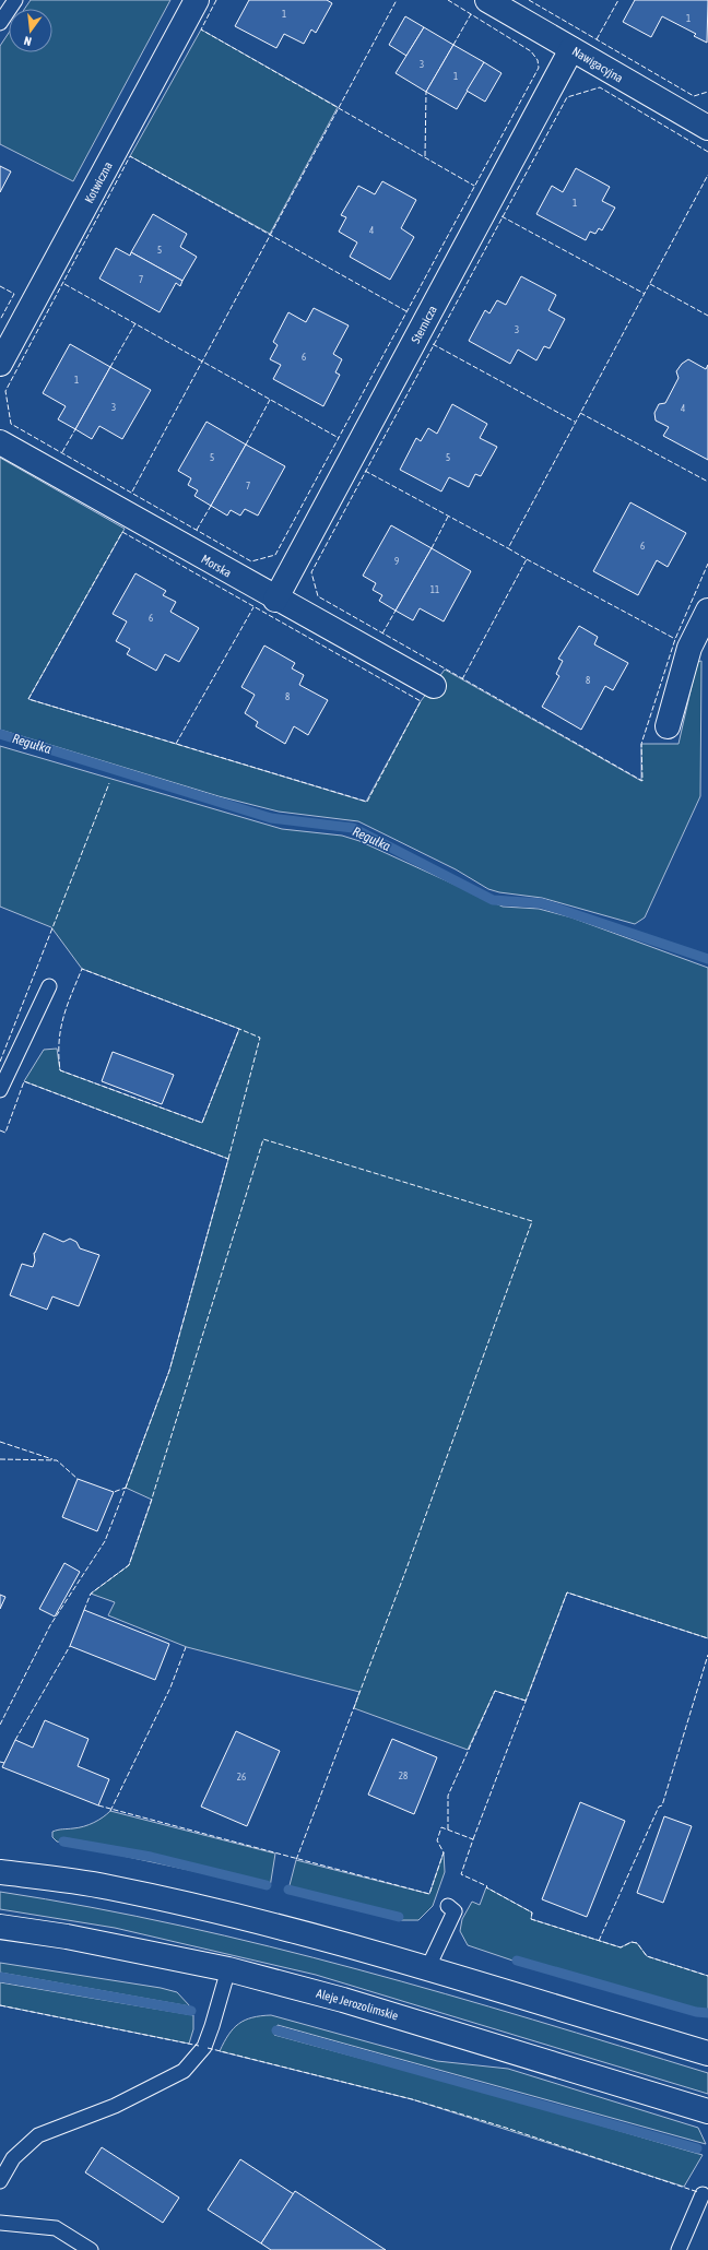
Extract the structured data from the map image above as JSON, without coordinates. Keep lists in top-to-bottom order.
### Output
{
  "streets": {
    "street": [
      "Nawigacyjna",
      "Kotwiczna",
      "Sternicza",
      "Morska",
      "Aleje Jerozolimskie"
    ]
  },
  "crossings": [
    ["Nawigacyjna", "Sternicza"],
    ["Sternicza", "Morska"]
  ],
  "water": ["Regułka"],
  "house_numbers": [
    "1",
    "1",
    "3",
    "1",
    "1",
    "4",
    "5",
    "7",
    "3",
    "6",
    "1",
    "3",
    "4",
    "5",
    "5",
    "7",
    "6",
    "9",
    "11",
    "6",
    "8",
    "8",
    "28",
    "26"
  ],
  "north": "bottom"
}
